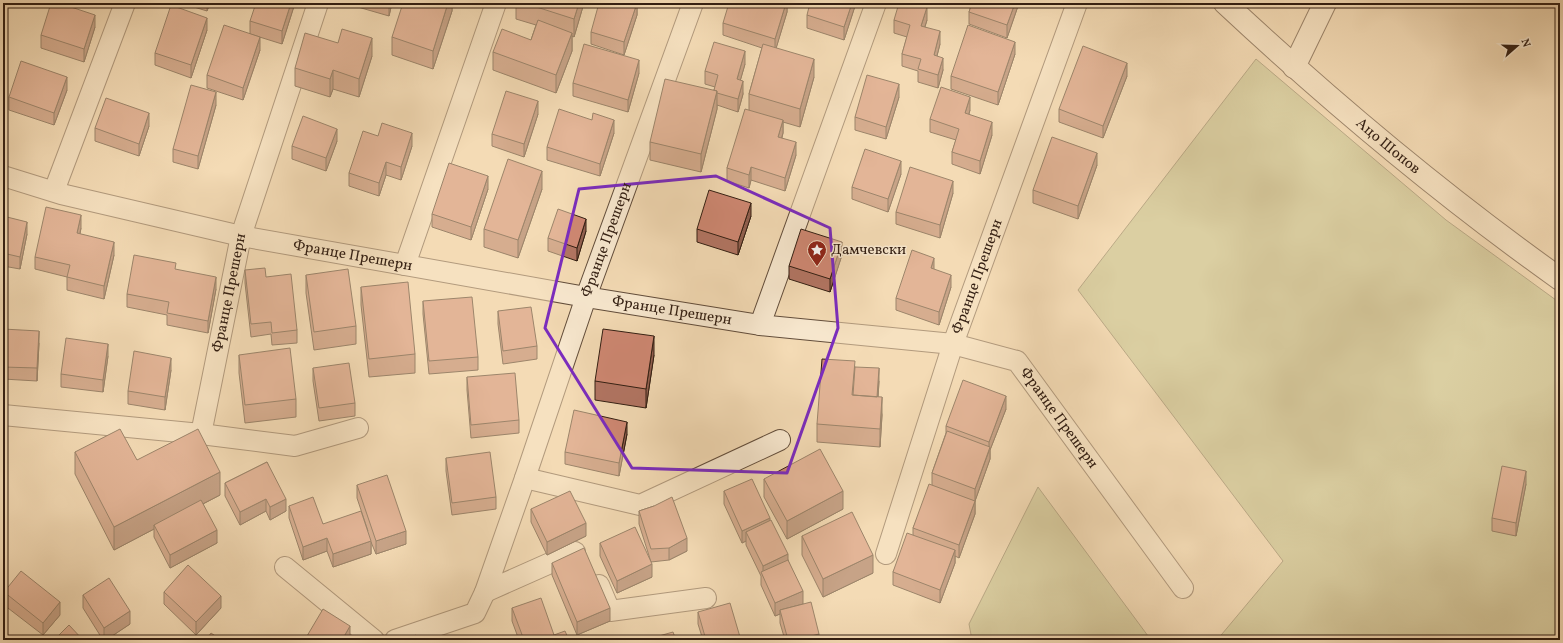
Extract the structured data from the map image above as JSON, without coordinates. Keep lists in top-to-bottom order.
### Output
{
  "streets": {
    "street": ["Ацо Шопов", "Франце Прешерн", "Францe Прешерн"]
  },
  "crossings": [
    ["Франце Прешерн", "Францe Прешерн"]
  ],
  "places": {
    "place": ["Дамчевски"]
  },
  "north": "right"
}
